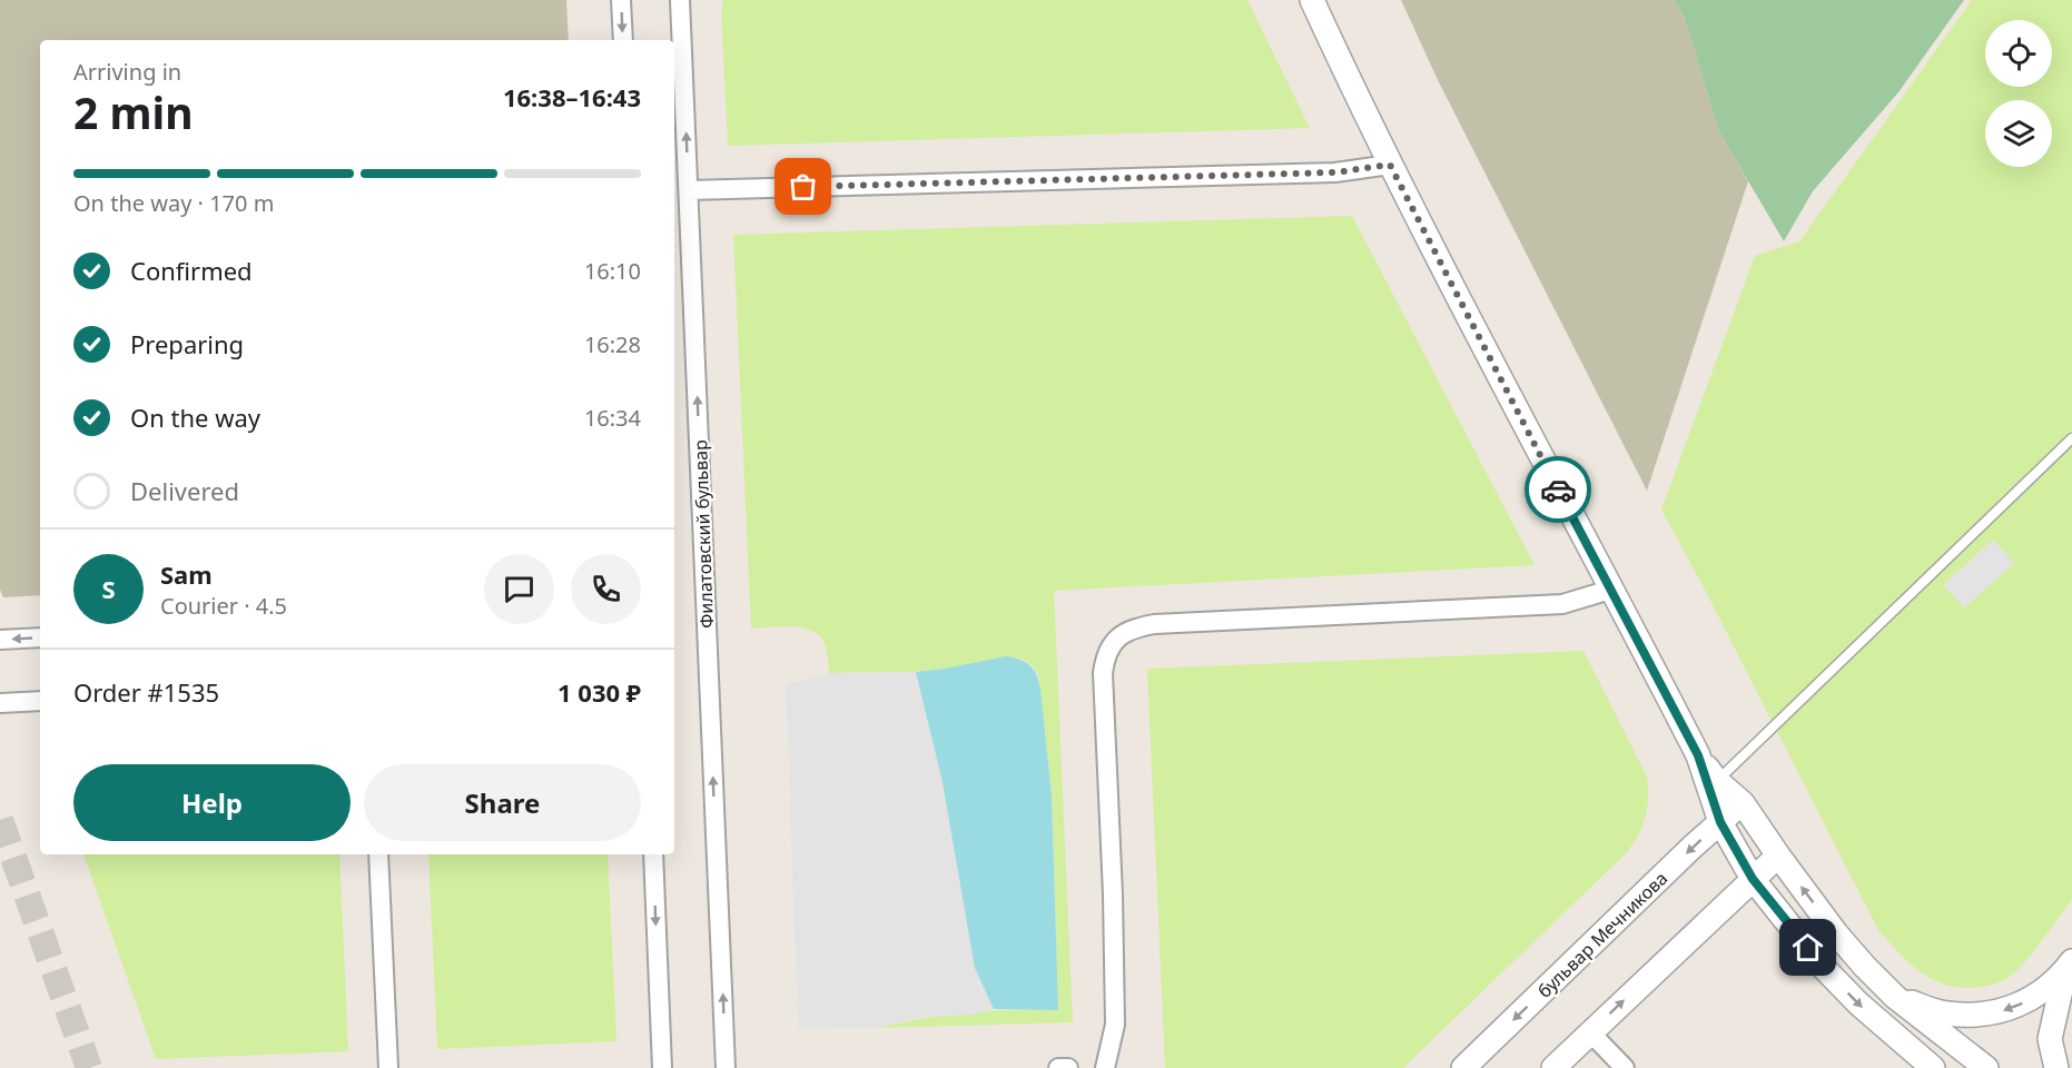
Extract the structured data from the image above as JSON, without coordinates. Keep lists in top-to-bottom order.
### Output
{
  "streets": {
    "street": ["Филатовский бульвар", "бульвар Мечникова"]
  },
  "one_way": ["Филатовский бульвар"],
  "page": {
    "heading": ["2 min", "Arriving in", "16:38–16:43"],
    "panel": [
      "Sam",
      "Courier · 4.5",
      "Order #1535",
      "1 030 ₽"
    ],
    "bar": "On the way · 170 m",
    "list": [
      ["Confirmed", "16:10"],
      ["Preparing", "16:28"],
      ["On the way", "16:34"],
      "Delivered"
    ],
    "round": "S",
    "buttons": ["Help", "Share"]
  }
}
